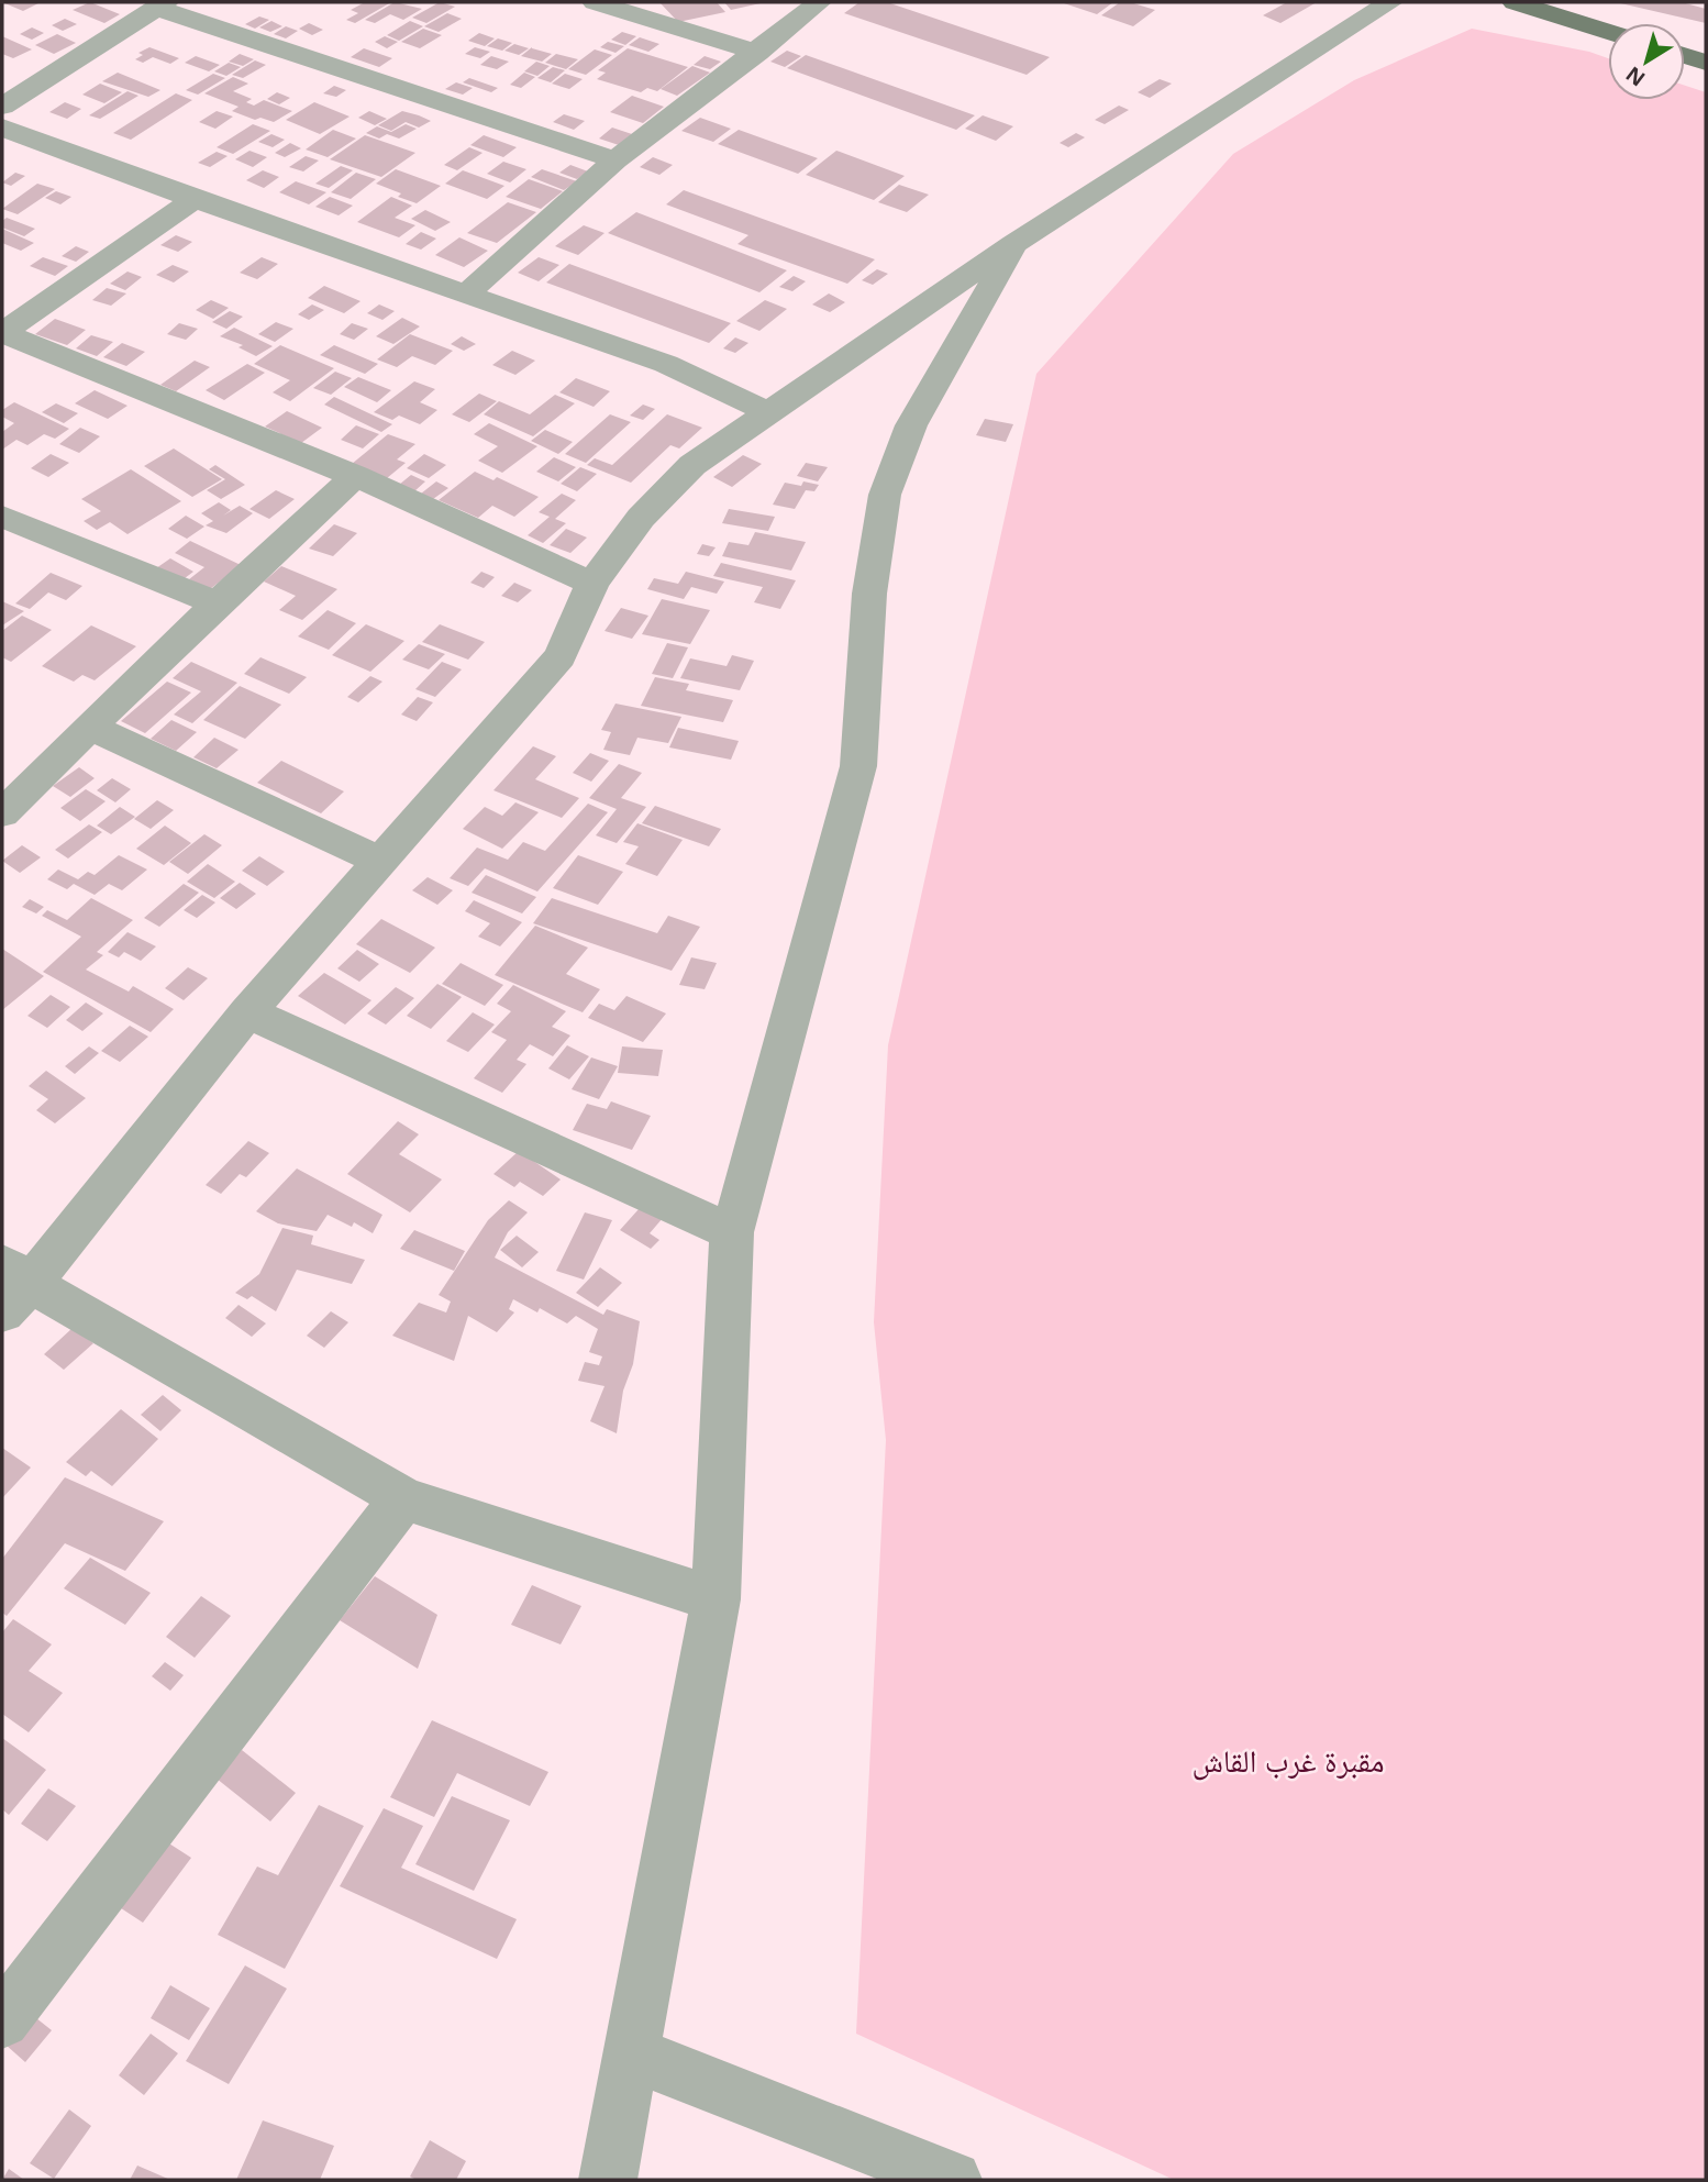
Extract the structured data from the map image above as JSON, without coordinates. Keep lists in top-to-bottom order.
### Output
{
  "parks": ["مقبرة غرب القاش"],
  "north": "bottom left"
}
